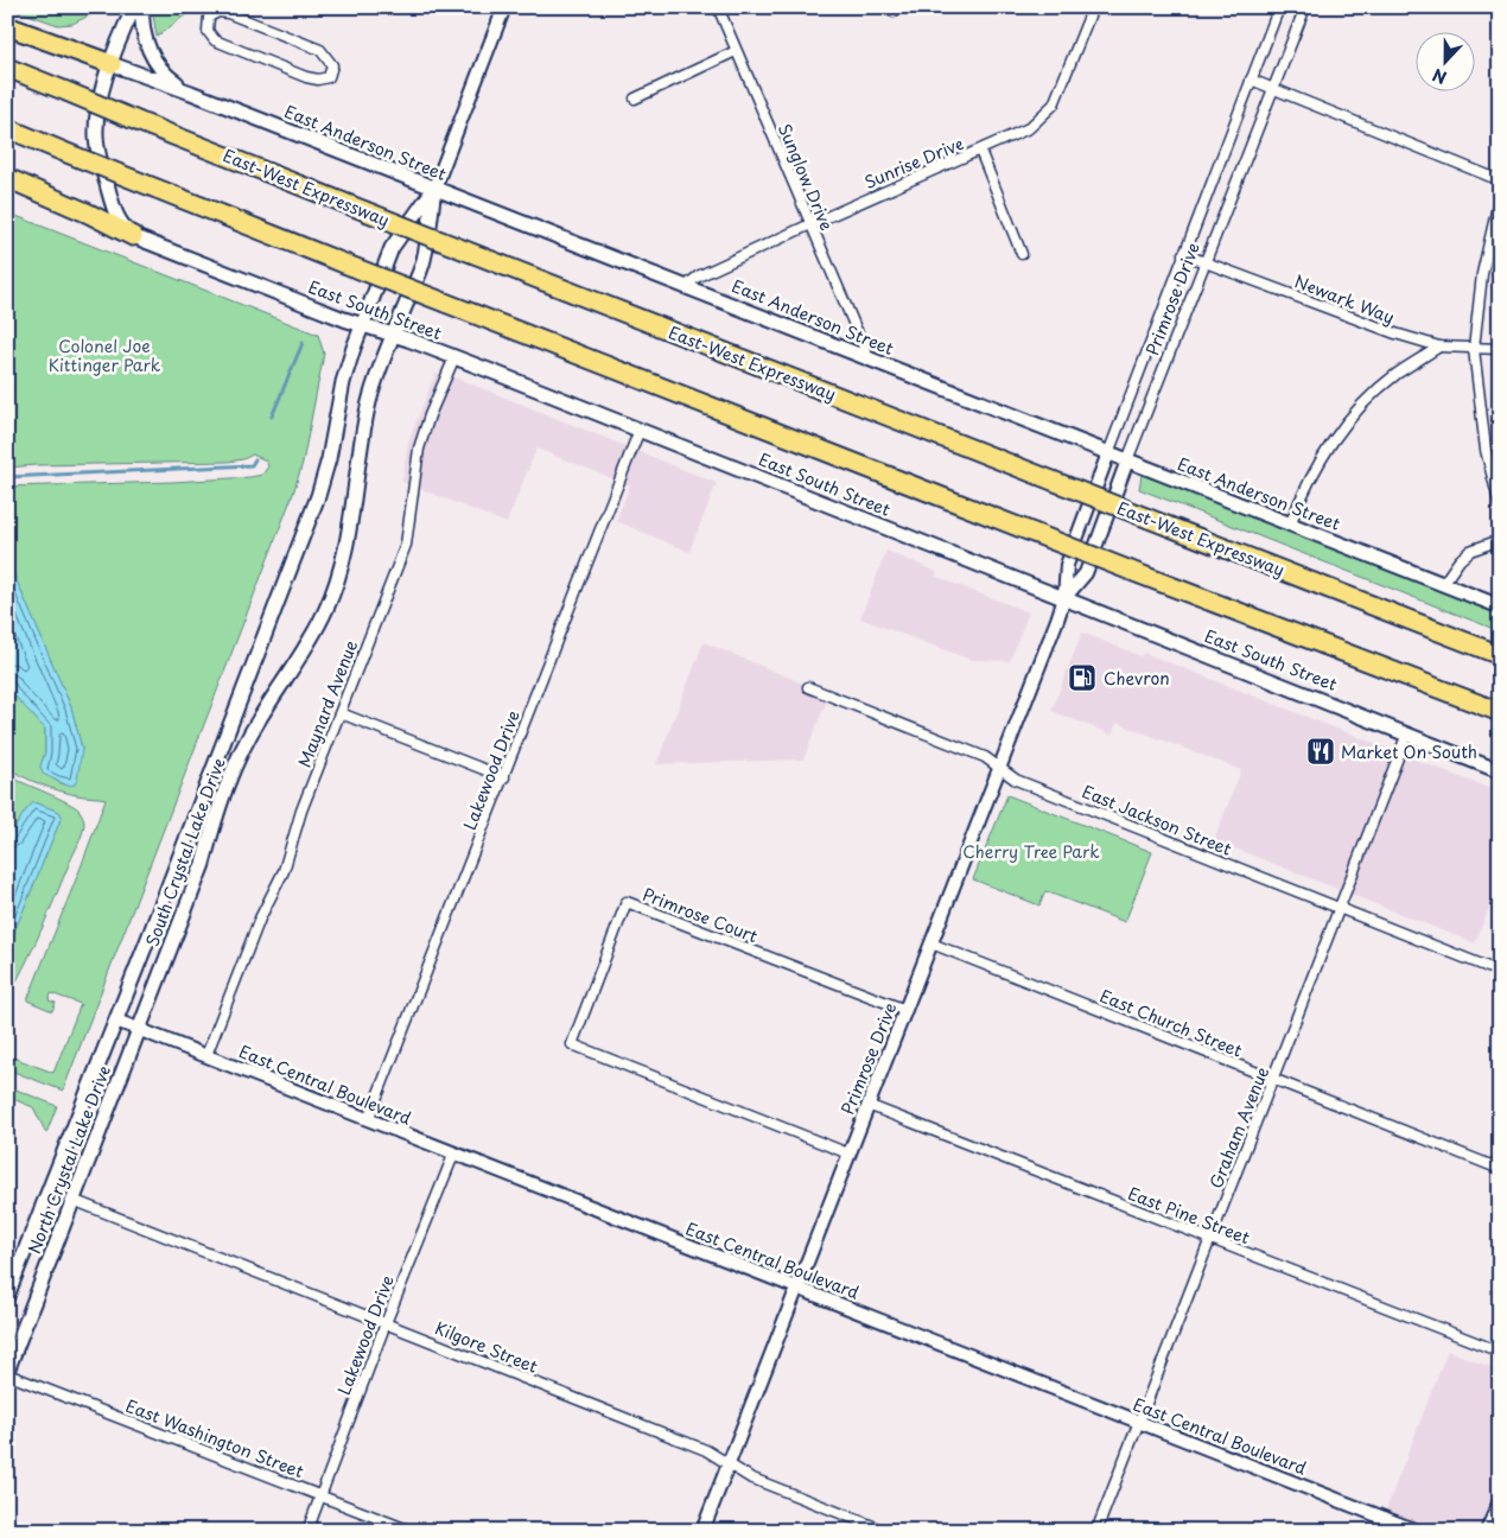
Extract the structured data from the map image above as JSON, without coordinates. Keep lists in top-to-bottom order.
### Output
{
  "streets": {
    "highway": ["East-West Expressway"],
    "main road": [
      "East Anderson Street",
      "East South Street",
      "South Crystal Lake Drive",
      "North Crystal Lake Drive"
    ],
    "street": [
      "Sunrise Drive",
      "Sunglow Drive",
      "Primrose Drive",
      "Newark Way",
      "Maynard Avenue",
      "Lakewood Drive",
      "East Jackson Street",
      "Primrose Court",
      "East Church Street",
      "East Central Boulevard",
      "Graham Avenue",
      "East Pine Street",
      "Kilgore Street",
      "East Washington Street"
    ]
  },
  "crossings": [
    ["East Anderson Street", "Sunrise Drive"],
    ["East Anderson Street", "Sunglow Drive"],
    ["East Anderson Street", "Primrose Drive"],
    ["East Anderson Street", "South Crystal Lake Drive"],
    ["Sunrise Drive", "Sunglow Drive"],
    ["Primrose Drive", "Newark Way"],
    ["Primrose Drive", "East South Street"],
    ["Primrose Drive", "East Jackson Street"],
    ["Primrose Drive", "Primrose Court"],
    ["Primrose Drive", "East Church Street"],
    ["Primrose Drive", "East Central Boulevard"],
    ["Primrose Drive", "East Pine Street"],
    ["Primrose Drive", "Kilgore Street"],
    ["East South Street", "Maynard Avenue"],
    ["East South Street", "Lakewood Drive"],
    ["East South Street", "South Crystal Lake Drive"],
    ["East South Street", "Graham Avenue"],
    ["Maynard Avenue", "East Central Boulevard"],
    ["Lakewood Drive", "East Central Boulevard"],
    ["Lakewood Drive", "Kilgore Street"],
    ["Lakewood Drive", "East Washington Street"],
    ["East Jackson Street", "Graham Avenue"],
    ["South Crystal Lake Drive", "East Central Boulevard"],
    ["South Crystal Lake Drive", "North Crystal Lake Drive"],
    ["East Church Street", "Graham Avenue"],
    ["East Central Boulevard", "Graham Avenue"],
    ["East Central Boulevard", "North Crystal Lake Drive"],
    ["Graham Avenue", "East Pine Street"],
    ["North Crystal Lake Drive", "Kilgore Street"],
    ["North Crystal Lake Drive", "East Washington Street"]
  ],
  "parks": ["Colonel Joe Kittinger Park", "Cherry Tree Park"],
  "places": {
    "fuel station": ["Chevron"],
    "restaurant": ["Market On South"]
  },
  "north": "bottom"
}
